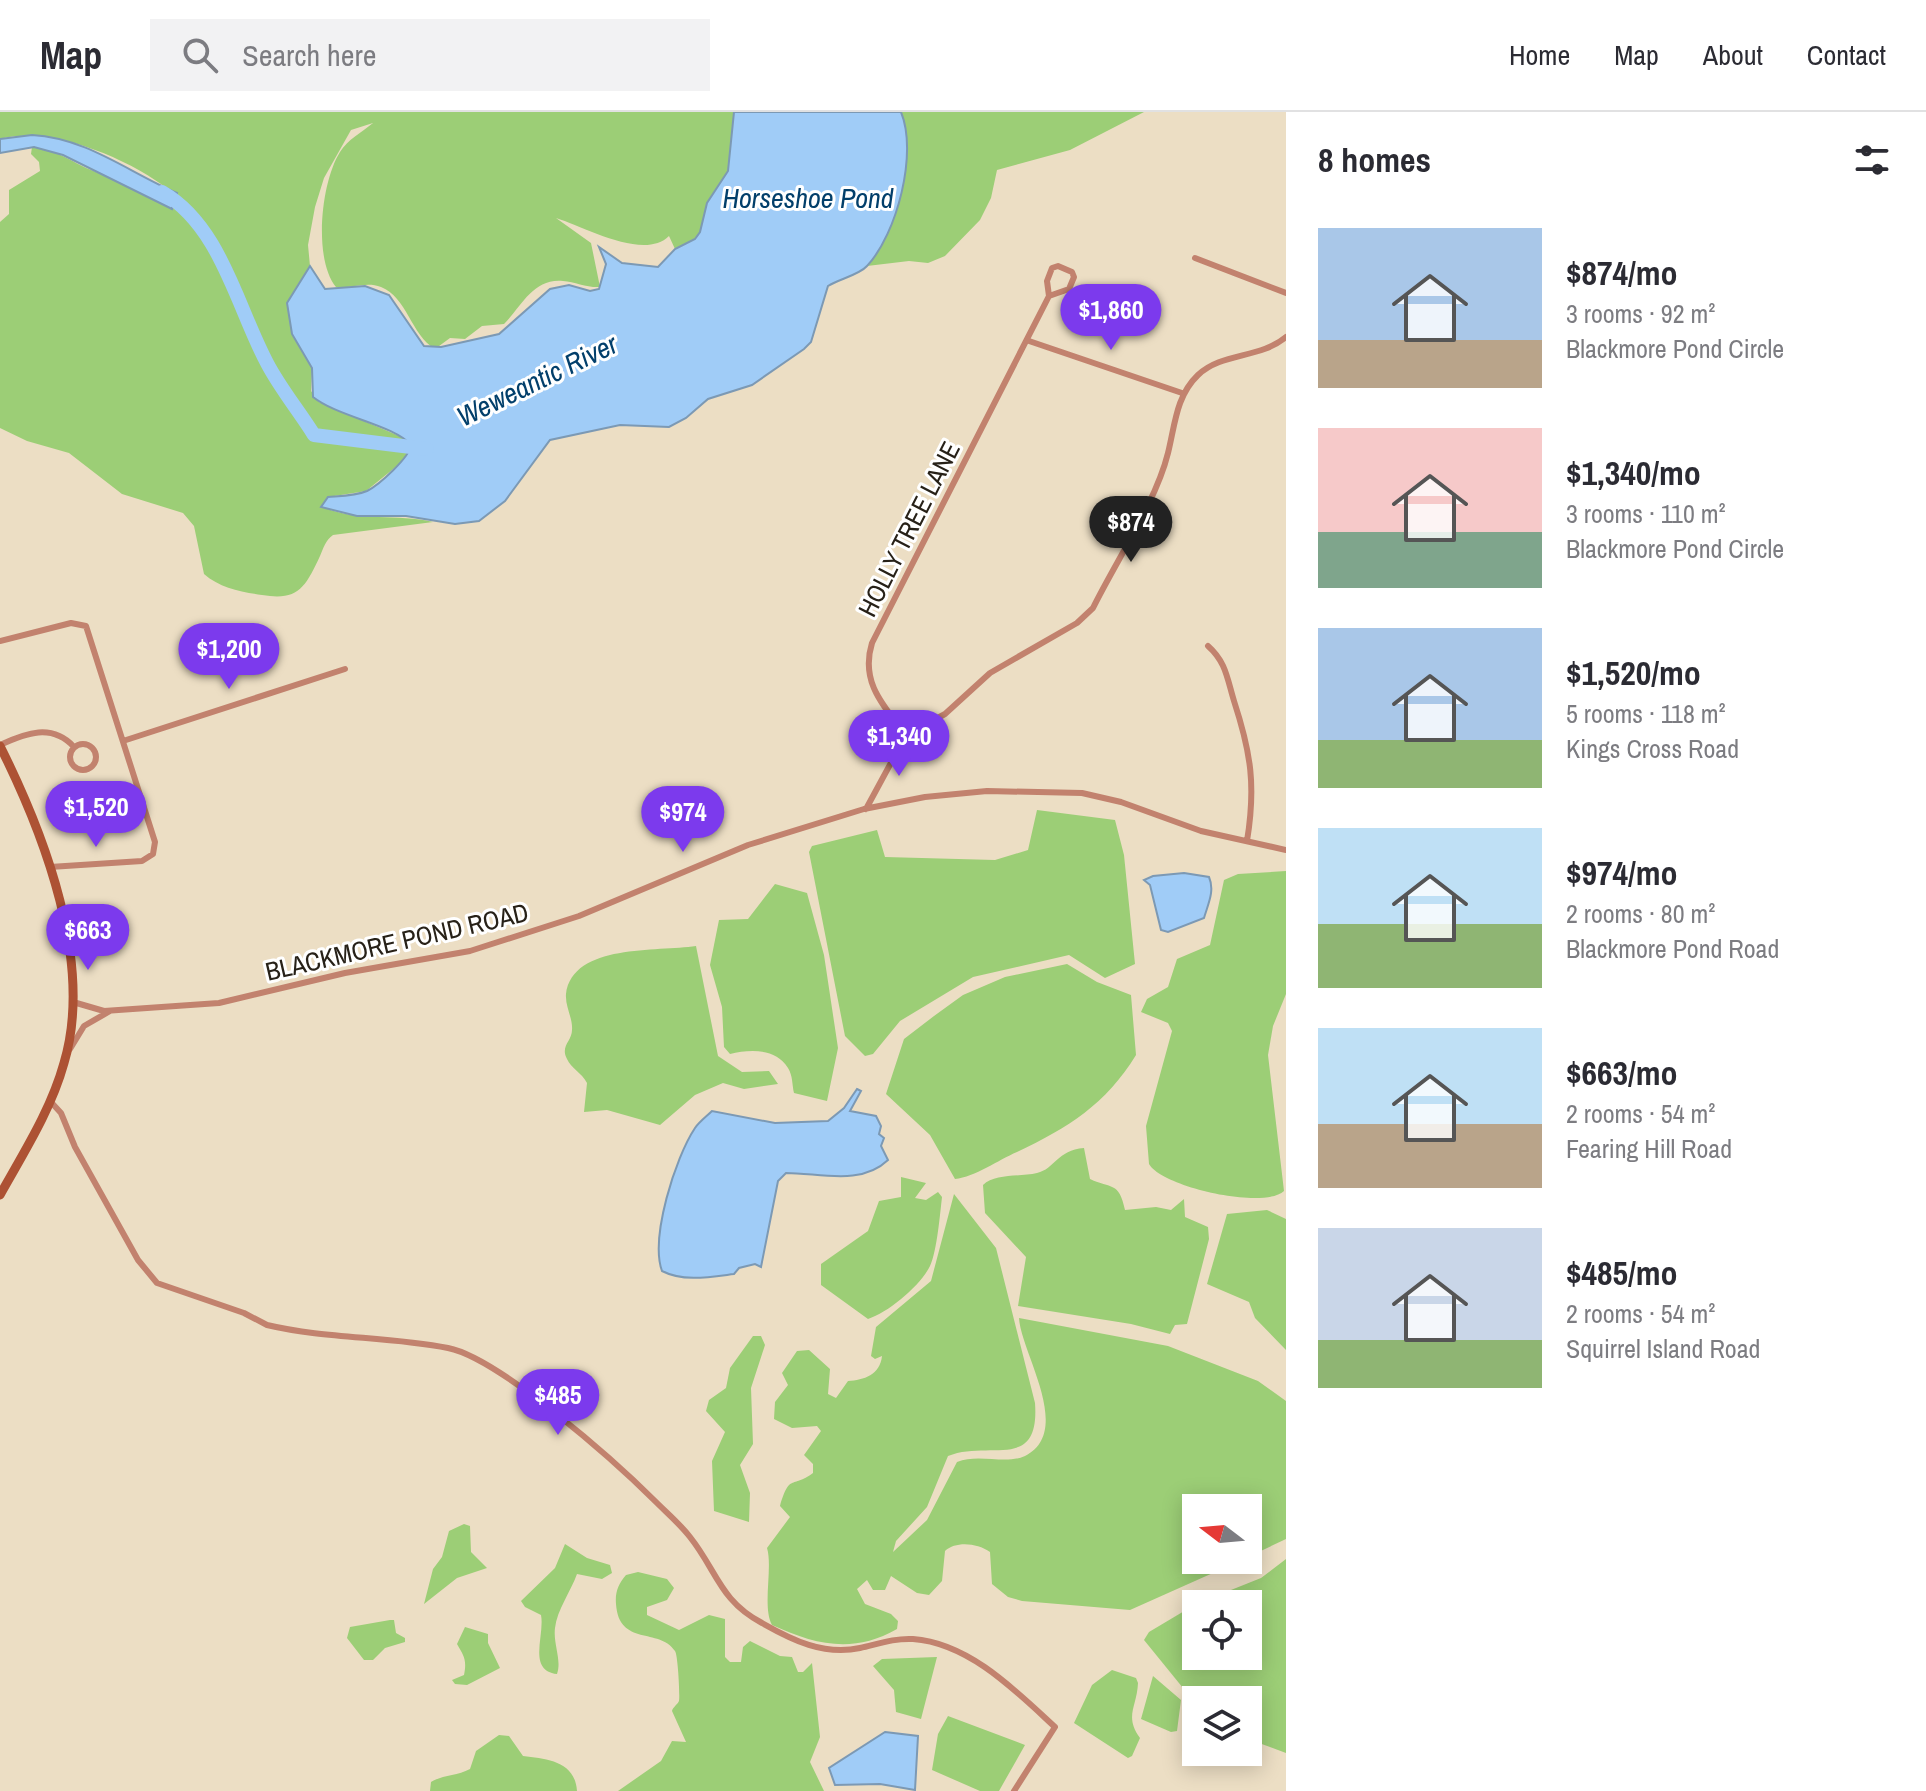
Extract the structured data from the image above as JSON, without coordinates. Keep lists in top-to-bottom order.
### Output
{
  "streets": {
    "street": ["HOLLY TREE LANE", "BLACKMORE POND ROAD"]
  },
  "water": ["Horseshoe Pond", "Weweantic River"],
  "north": "left",
  "page": {
    "header": "Map",
    "search": "Search here",
    "nav": [
      "Home",
      "Map",
      "About",
      "Contact"
    ],
    "heading": "8 homes",
    "list": [
      {
        "name": "$874/mo",
        "note": "3 rooms · 92 m² · Blackmore Pond Circle"
      },
      {
        "name": "$1,340/mo",
        "note": "3 rooms · 110 m² · Blackmore Pond Circle"
      },
      {
        "name": "$1,520/mo",
        "note": "5 rooms · 118 m² · Kings Cross Road"
      },
      {
        "name": "$974/mo",
        "note": "2 rooms · 80 m² · Blackmore Pond Road"
      },
      {
        "name": "$663/mo",
        "note": "2 rooms · 54 m² · Fearing Hill Road"
      },
      {
        "name": "$485/mo",
        "note": "2 rooms · 54 m² · Squirrel Island Road"
      }
    ],
    "price": [
      "$1,860",
      "$874",
      "$1,200",
      "$1,340",
      "$1,520",
      "$974",
      "$663",
      "$485"
    ]
  }
}
